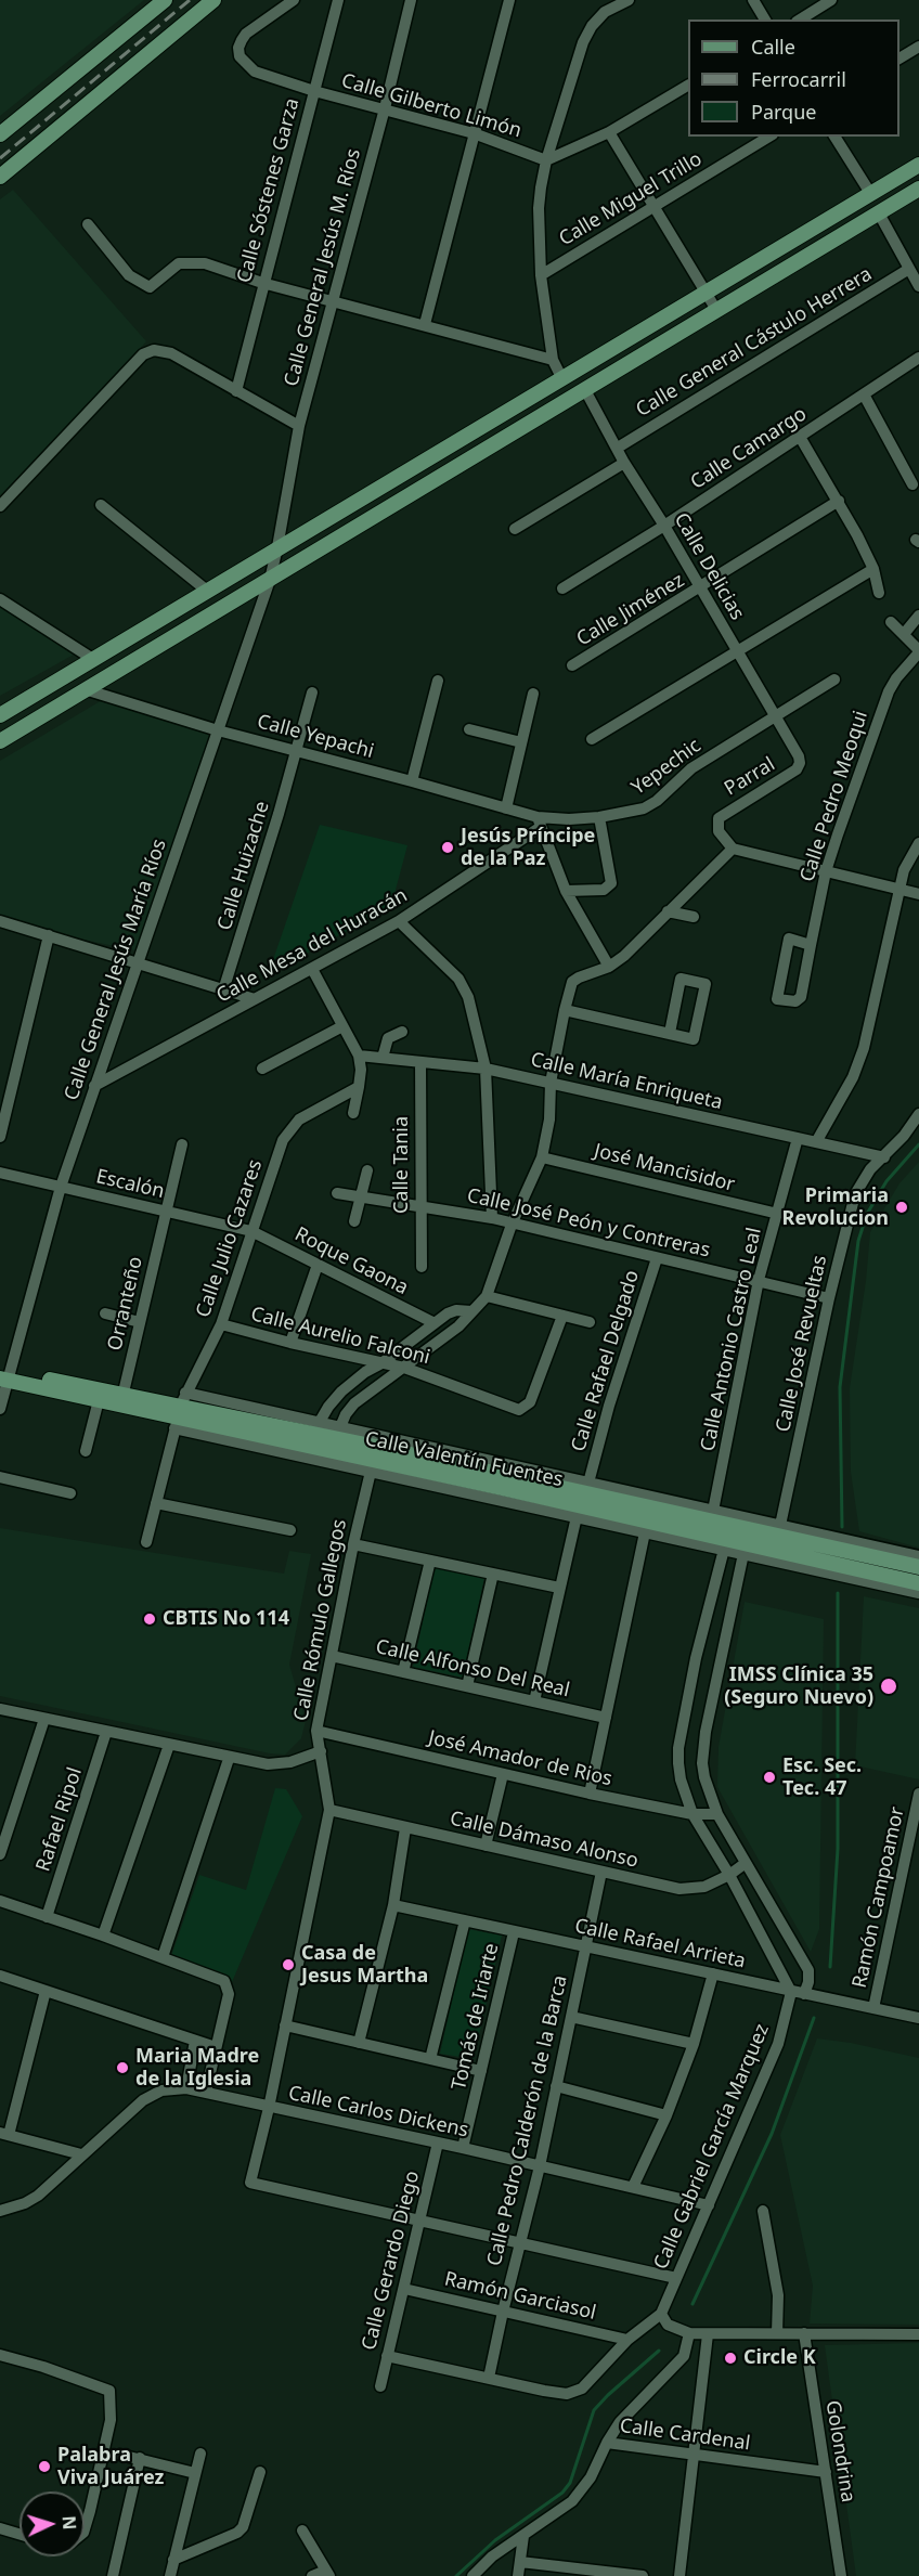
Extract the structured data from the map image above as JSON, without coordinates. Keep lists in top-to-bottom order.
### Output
{
  "streets": {
    "main road": ["Calle Valentín Fuentes"],
    "street": [
      "Calle Gilberto Limón",
      "Calle Sóstenes Garza",
      "Calle Miguel Trillo",
      "Calle General Jesús M. Ríos",
      "Calle General Cástulo Herrera",
      "Calle Camargo",
      "Calle Delicias",
      "Calle Jiménez",
      "Calle Yepachi",
      "Yepechic",
      "Parral",
      "Calle Pedro Meoqui",
      "Calle Huizache",
      "Calle Mesa del Huracán",
      "Calle General Jesús María Ríos",
      "Calle María Enriqueta",
      "Calle Tania",
      "José Mancisidor",
      "Escalón",
      "Calle José Peón y Contreras",
      "Calle Julio Cazares",
      "Roque Gaona",
      "Orranteño",
      "Calle Aurelio Falconi",
      "Calle Antonio Castro Leal",
      "Calle José Revueltas",
      "Calle Rafael Delgado",
      "Calle Rómulo Gallegos",
      "Calle Alfonso Del Real",
      "José Amador de Rios",
      "Rafael Ripol",
      "Calle Dámaso Alonso",
      "Ramón Campoamor",
      "Calle Rafael Arrieta",
      "Tomás de Iriarte",
      "Calle Carlos Dickens",
      "Calle Pedro Calderón de la Barca",
      "Calle Gabriel García Marquez",
      "Calle Gerardo Diego",
      "Ramón Garciasol",
      "Calle Cardenal",
      "Golondrina"
    ]
  },
  "crossings": [
    ["Calle Gilberto Limón", "Calle Sóstenes Garza"],
    ["Calle Gilberto Limón", "Calle General Jesús M. Ríos"],
    ["Calle General Jesús M. Ríos", "Calle General Jesús María Ríos"],
    ["Calle General Cástulo Herrera", "Calle Delicias"],
    ["Calle Camargo", "Calle Delicias"],
    ["Calle Delicias", "Calle Jiménez"],
    ["Calle Delicias", "Yepechic"],
    ["Calle Delicias", "Parral"],
    ["Calle Yepachi", "Yepechic"],
    ["Calle Yepachi", "Calle Huizache"],
    ["Calle Yepachi", "Calle Mesa del Huracán"],
    ["Calle Yepachi", "Calle General Jesús María Ríos"],
    ["Yepechic", "Calle Mesa del Huracán"],
    ["Calle Mesa del Huracán", "Calle General Jesús María Ríos"],
    ["Calle General Jesús María Ríos", "Escalón"],
    ["Calle General Jesús María Ríos", "Calle Valentín Fuentes"],
    ["Calle María Enriqueta", "Calle Tania"],
    ["Calle María Enriqueta", "Calle Antonio Castro Leal"],
    ["Calle María Enriqueta", "Calle José Revueltas"],
    ["Calle Tania", "Calle José Peón y Contreras"],
    ["José Mancisidor", "Calle Antonio Castro Leal"],
    ["Escalón", "Calle Julio Cazares"],
    ["Escalón", "Roque Gaona"],
    ["Escalón", "Orranteño"],
    ["Calle José Peón y Contreras", "Calle Antonio Castro Leal"],
    ["Calle José Peón y Contreras", "Calle José Revueltas"],
    ["Calle José Peón y Contreras", "Calle Rafael Delgado"],
    ["Calle Julio Cazares", "Roque Gaona"],
    ["Calle Julio Cazares", "Calle Aurelio Falconi"],
    ["Calle Julio Cazares", "Calle Valentín Fuentes"],
    ["Orranteño", "Calle Valentín Fuentes"],
    ["Calle José Revueltas", "Calle Valentín Fuentes"],
    ["Calle Rafael Delgado", "Calle Valentín Fuentes"],
    ["Calle Rafael Delgado", "Calle Alfonso Del Real"],
    ["Calle Valentín Fuentes", "Calle Rómulo Gallegos"],
    ["Calle Rómulo Gallegos", "Calle Alfonso Del Real"],
    ["Calle Rómulo Gallegos", "José Amador de Rios"],
    ["Calle Rómulo Gallegos", "Calle Dámaso Alonso"],
    ["Calle Rómulo Gallegos", "Calle Carlos Dickens"],
    ["Calle Rómulo Gallegos", "Calle Gerardo Diego"],
    ["Calle Dámaso Alonso", "Calle Pedro Calderón de la Barca"],
    ["Ramón Campoamor", "Calle Rafael Arrieta"],
    ["Calle Rafael Arrieta", "Tomás de Iriarte"],
    ["Calle Rafael Arrieta", "Calle Pedro Calderón de la Barca"],
    ["Calle Rafael Arrieta", "Calle Gabriel García Marquez"],
    ["Tomás de Iriarte", "Calle Carlos Dickens"],
    ["Calle Carlos Dickens", "Calle Pedro Calderón de la Barca"],
    ["Calle Carlos Dickens", "Calle Gabriel García Marquez"],
    ["Calle Carlos Dickens", "Calle Gerardo Diego"],
    ["Calle Pedro Calderón de la Barca", "Calle Gabriel García Marquez"],
    ["Calle Pedro Calderón de la Barca", "Ramón Garciasol"],
    ["Calle Gabriel García Marquez", "Ramón Garciasol"],
    ["Calle Gerardo Diego", "Ramón Garciasol"],
    ["Calle Cardenal", "Golondrina"]
  ],
  "places": [
    "Jesús Príncipe de la Paz",
    "Primaria Revolucion",
    "CBTIS No 114",
    "IMSS Clínica 35 (Seguro Nuevo)",
    "Esc. Sec. Tec. 47",
    "Casa de Jesus Martha",
    "Maria Madre de la Iglesia",
    "Circle K",
    "Palabra Viva Juárez"
  ],
  "legend": ["Calle", "Ferrocarril", "Parque"],
  "north": "right"
}
